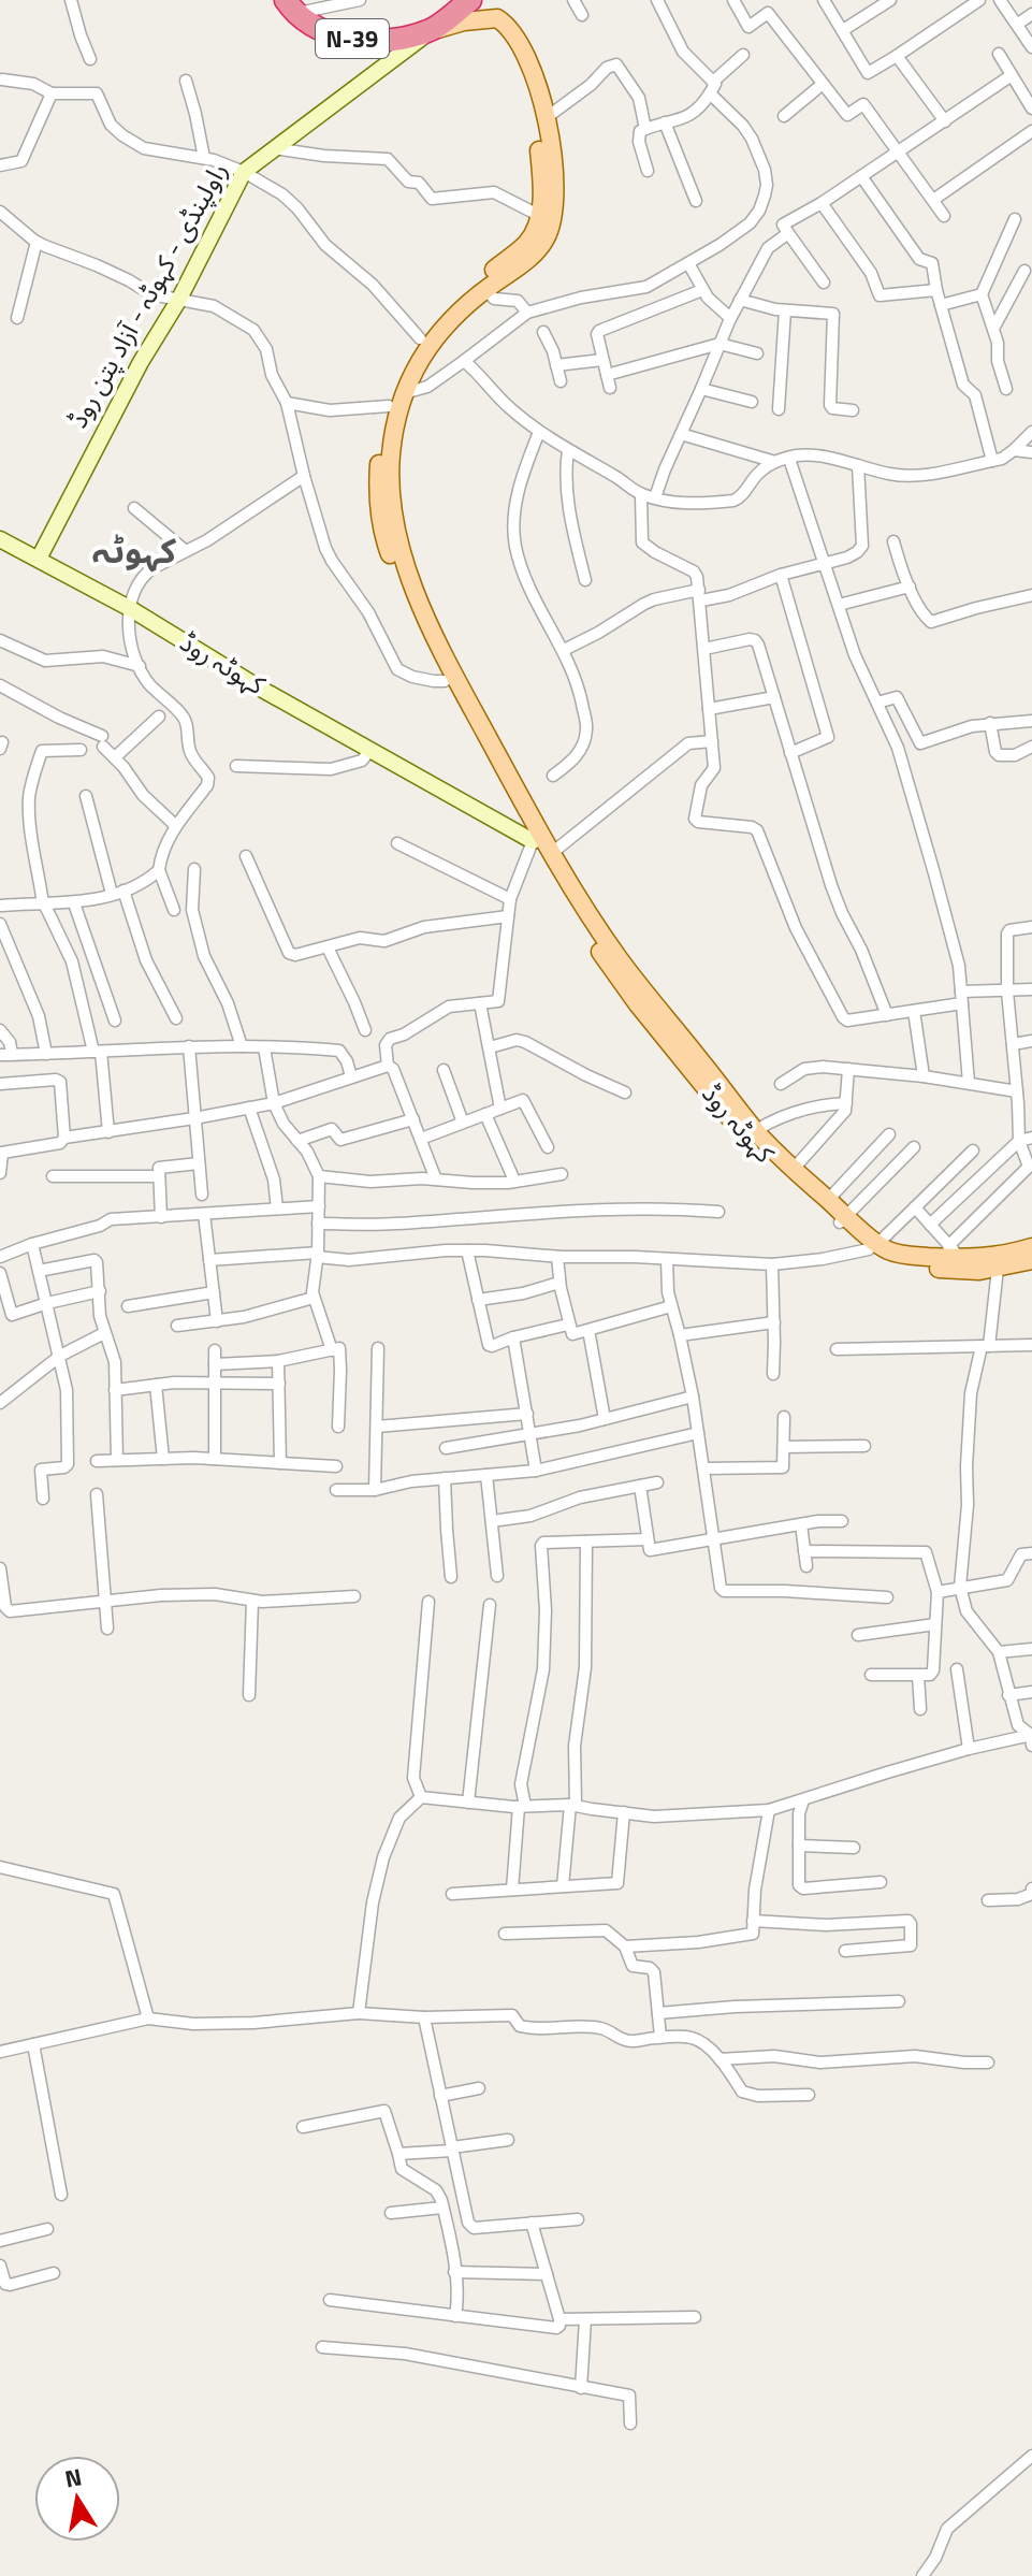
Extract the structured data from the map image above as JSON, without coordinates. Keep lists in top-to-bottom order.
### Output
{
  "streets": {
    "highway": ["N-39", "راولپنڈی - کہوٹہ - آزاد پتن روڈ"],
    "main road": ["کہوٹہ روڈ"]
  },
  "crossings": [
    ["N-39", "راولپنڈی - کہوٹہ - آزاد پتن روڈ"],
    ["راولپنڈی - کہوٹہ - آزاد پتن روڈ", "کہوٹہ روڈ"]
  ],
  "districts": ["کہوٹہ"],
  "north": "top"
}
